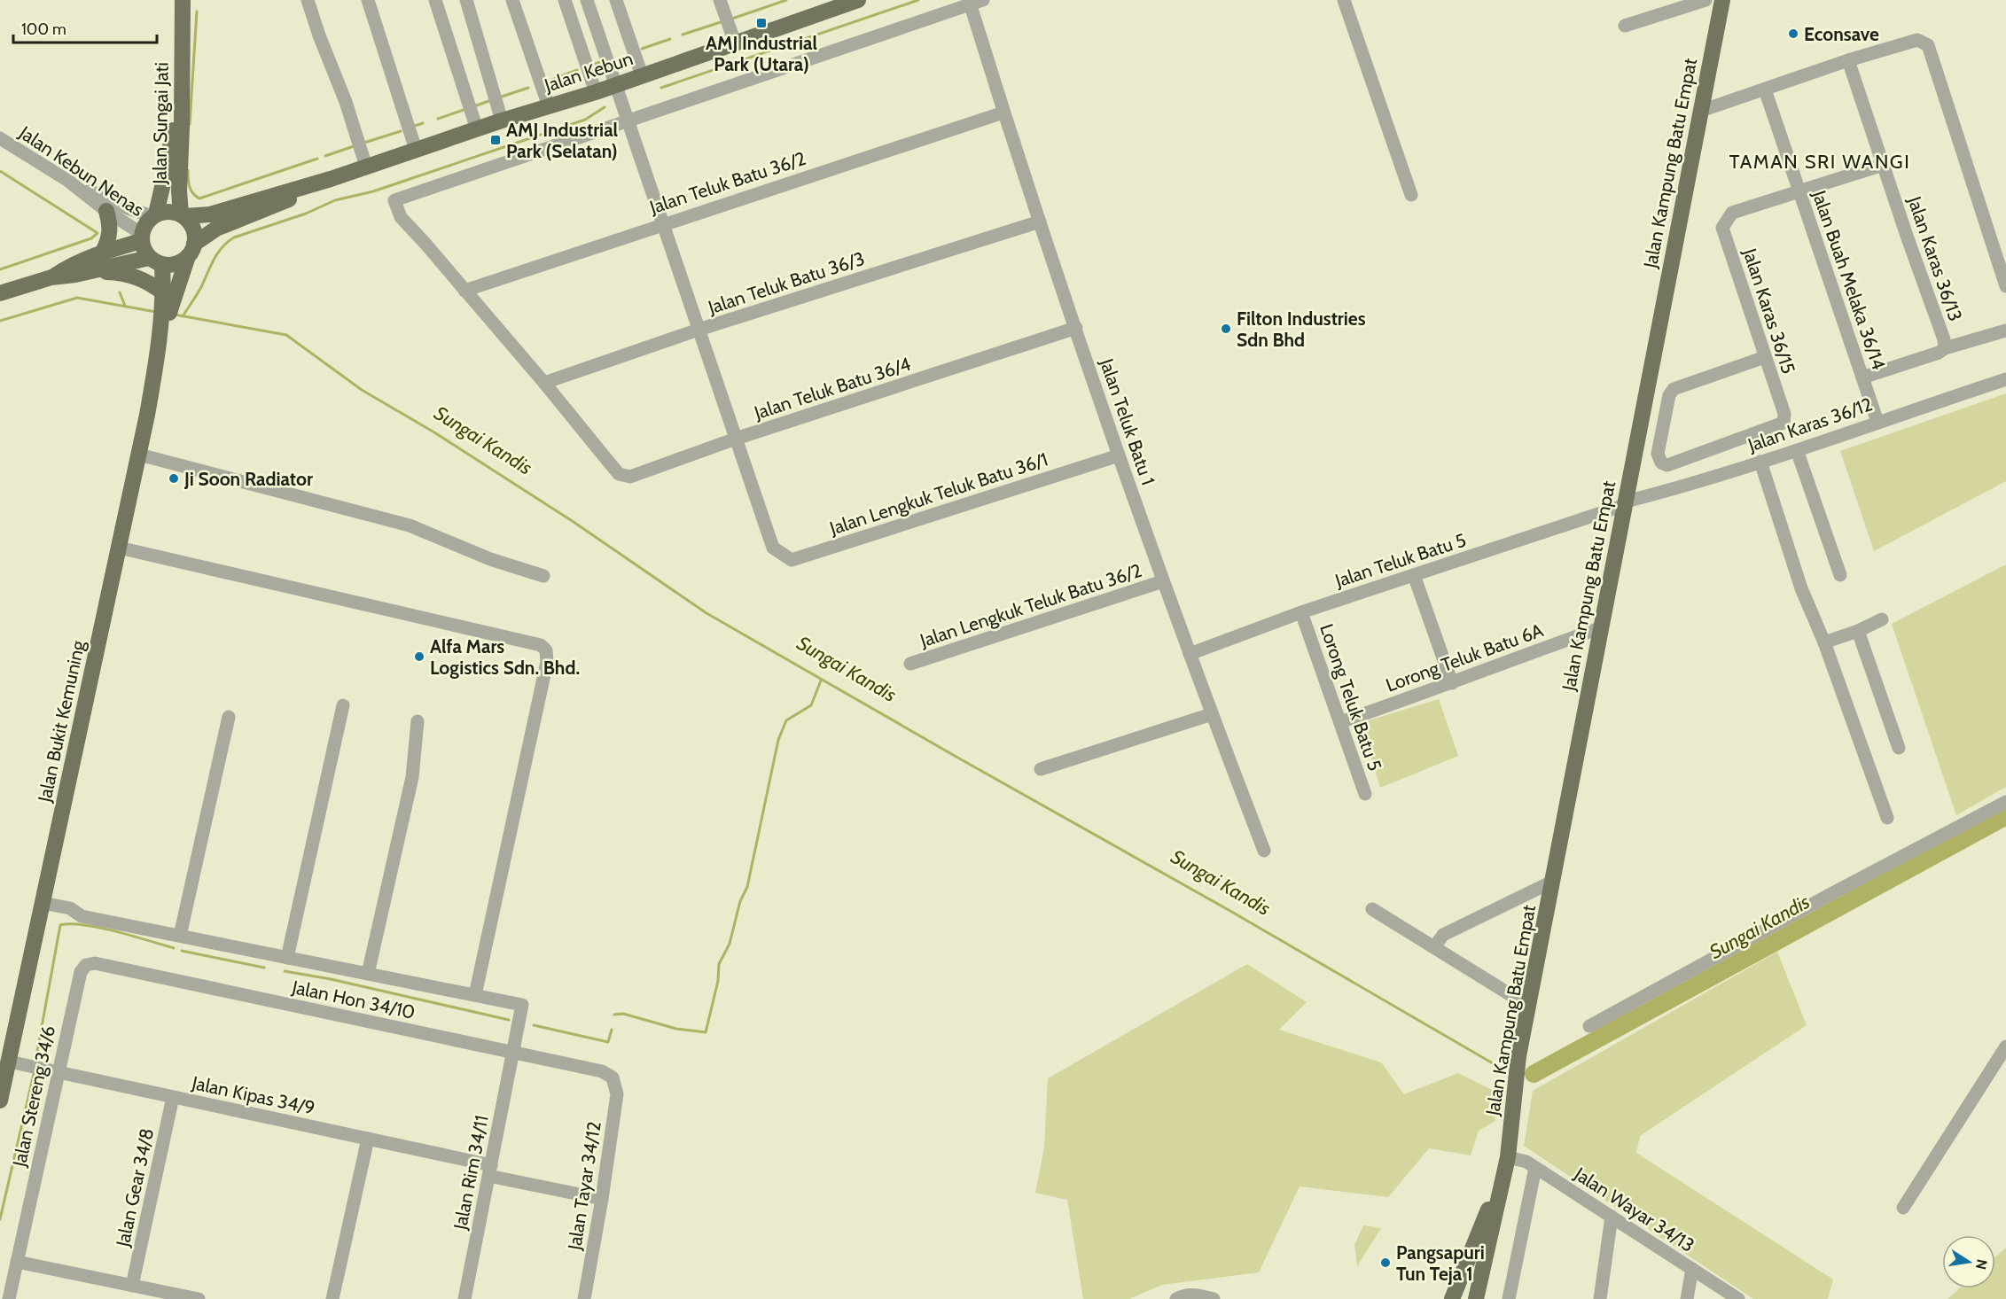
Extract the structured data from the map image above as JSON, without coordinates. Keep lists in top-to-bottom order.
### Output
{
  "streets": {
    "main road": [
      "Jalan Kebun",
      "Jalan Sungai Jati",
      "Jalan Kampung Batu Empat",
      "Jalan Bukit Kemuning"
    ],
    "street": [
      "Jalan Kebun Nenas",
      "Jalan Teluk Batu 36/2",
      "Jalan Karas 36/13",
      "Jalan Buah Melaka 36/14",
      "Jalan Teluk Batu 36/3",
      "Jalan Karas 36/15",
      "Jalan Teluk Batu 36/4",
      "Jalan Teluk Batu 1",
      "Jalan Karas 36/12",
      "Jalan Lengkuk Teluk Batu 36/1",
      "Jalan Teluk Batu 5",
      "Jalan Lengkuk Teluk Batu 36/2",
      "Lorong Teluk Batu 6A",
      "Lorong Teluk Batu 5",
      "Jalan Hon 34/10",
      "Jalan Kipas 34/9",
      "Jalan Stereng 34/6",
      "Jalan Rim 34/11",
      "Jalan Tayar 34/12",
      "Jalan Gear 34/8",
      "Jalan Wayar 34/13"
    ]
  },
  "crossings": [
    ["Jalan Kebun", "Jalan Sungai Jati"],
    ["Jalan Kebun", "Jalan Kebun Nenas"],
    ["Jalan Kebun", "Jalan Bukit Kemuning"],
    ["Jalan Sungai Jati", "Jalan Kebun Nenas"],
    ["Jalan Sungai Jati", "Jalan Bukit Kemuning"],
    ["Jalan Kampung Batu Empat", "Jalan Karas 36/12"],
    ["Jalan Kampung Batu Empat", "Jalan Teluk Batu 5"],
    ["Jalan Kampung Batu Empat", "Lorong Teluk Batu 6A"],
    ["Jalan Kampung Batu Empat", "Jalan Wayar 34/13"],
    ["Jalan Kebun Nenas", "Jalan Bukit Kemuning"],
    ["Jalan Teluk Batu 36/2", "Jalan Teluk Batu 36/4"],
    ["Jalan Teluk Batu 36/2", "Jalan Teluk Batu 1"],
    ["Jalan Buah Melaka 36/14", "Jalan Karas 36/15"],
    ["Jalan Buah Melaka 36/14", "Jalan Karas 36/12"],
    ["Jalan Teluk Batu 36/3", "Jalan Teluk Batu 36/4"],
    ["Jalan Teluk Batu 36/3", "Jalan Teluk Batu 1"],
    ["Jalan Teluk Batu 36/4", "Jalan Teluk Batu 1"],
    ["Jalan Teluk Batu 36/4", "Jalan Lengkuk Teluk Batu 36/1"],
    ["Jalan Teluk Batu 1", "Jalan Lengkuk Teluk Batu 36/1"],
    ["Jalan Teluk Batu 1", "Jalan Teluk Batu 5"],
    ["Jalan Teluk Batu 1", "Jalan Lengkuk Teluk Batu 36/2"],
    ["Jalan Karas 36/12", "Jalan Teluk Batu 5"],
    ["Jalan Teluk Batu 5", "Lorong Teluk Batu 5"],
    ["Lorong Teluk Batu 6A", "Lorong Teluk Batu 5"],
    ["Jalan Bukit Kemuning", "Jalan Kipas 34/9"],
    ["Jalan Hon 34/10", "Jalan Stereng 34/6"],
    ["Jalan Hon 34/10", "Jalan Rim 34/11"],
    ["Jalan Hon 34/10", "Jalan Tayar 34/12"],
    ["Jalan Kipas 34/9", "Jalan Stereng 34/6"],
    ["Jalan Kipas 34/9", "Jalan Rim 34/11"],
    ["Jalan Kipas 34/9", "Jalan Tayar 34/12"],
    ["Jalan Kipas 34/9", "Jalan Gear 34/8"]
  ],
  "districts": ["TAMAN SRI WANGI"],
  "water": ["Sungai Kandis"],
  "places": {
    "transit": ["AMJ Industrial Park (Utara)", "AMJ Industrial Park (Selatan)"],
    "other": [
      "Econsave",
      "Filton Industries Sdn Bhd",
      "Ji Soon Radiator",
      "Alfa Mars Logistics Sdn. Bhd.",
      "Pangsapuri Tun Teja 1"
    ]
  },
  "scale_bar": "100 m",
  "north": "right"
}
